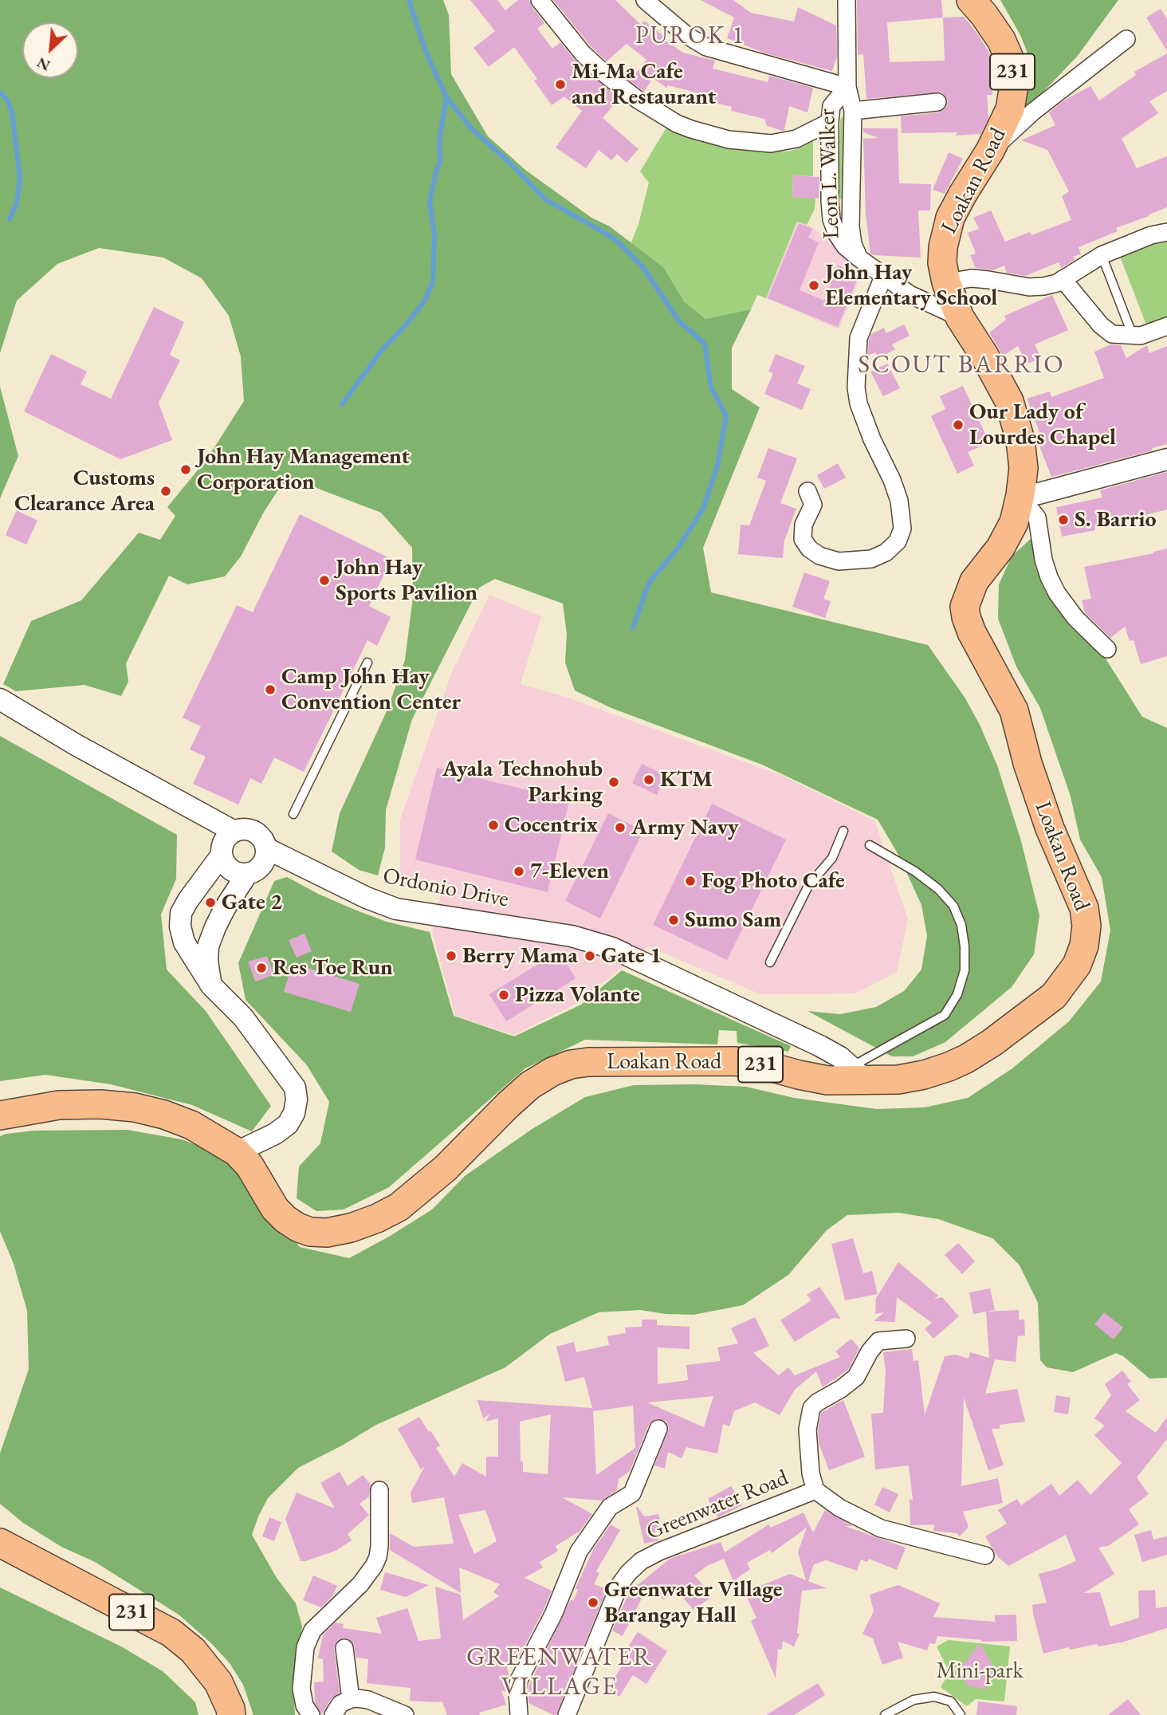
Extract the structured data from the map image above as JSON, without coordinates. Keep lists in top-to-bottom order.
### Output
{
  "streets": {
    "main road": ["231", "Loakan Road"],
    "street": ["Leon L. Walker", "Ordonio Drive", "Greenwater Road"]
  },
  "crossings": [
    ["Leon L. Walker", "Loakan Road"],
    ["Loakan Road", "Ordonio Drive"]
  ],
  "districts": ["PUROK 1", "SCOUT BARRIO", "GREENWATER VILLAGE"],
  "parks": ["Mini-park"],
  "places": [
    "Mi-Ma Cafe and Restaurant",
    "John Hay Elementary School",
    "Our Lady of Lourdes Chapel",
    "John Hay Management Corporation",
    "Customs Clearance Area",
    "S. Barrio",
    "John Hay Sports Pavilion",
    "Camp John Hay Convention Center",
    "KTM",
    "Ayala Technohub Parking",
    "Cocentrix",
    "Army Navy",
    "7-Eleven",
    "Fog Photo Cafe",
    "Gate 2",
    "Sumo Sam",
    "Berry Mama",
    "Gate 1",
    "Res Toe Run",
    "Pizza Volante",
    "Greenwater Village Barangay Hall"
  ],
  "north": "bottom left"
}
